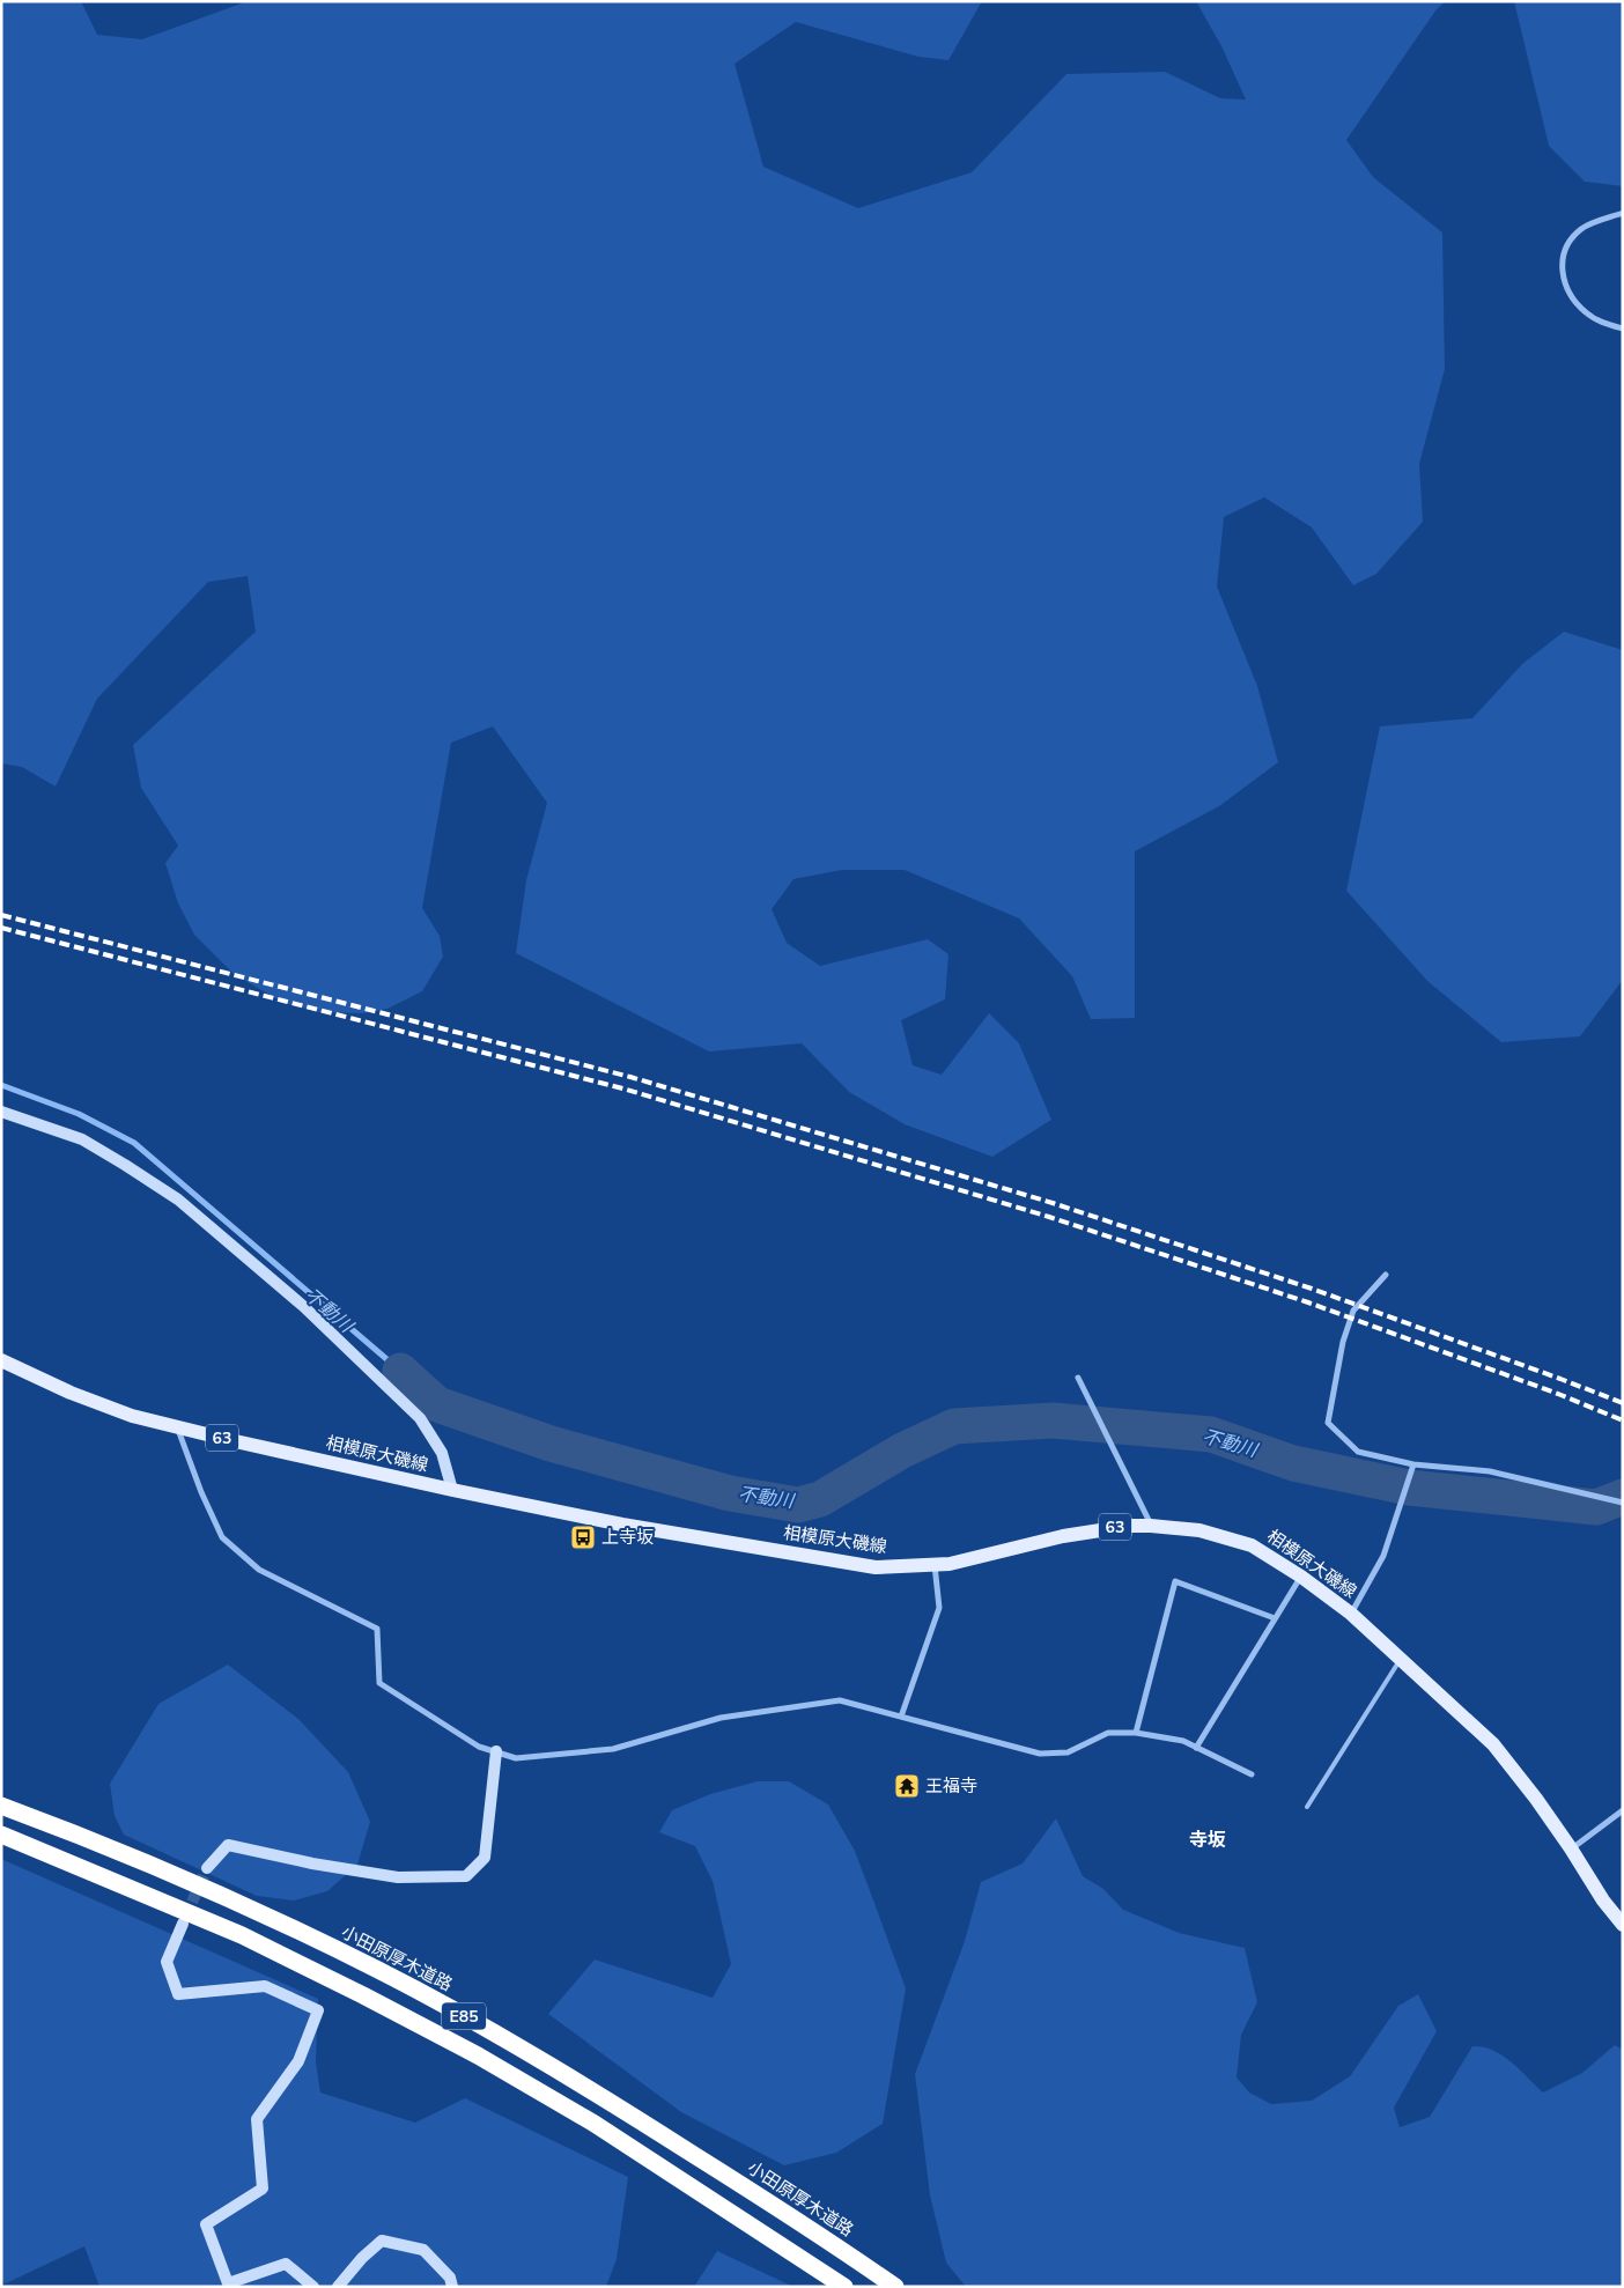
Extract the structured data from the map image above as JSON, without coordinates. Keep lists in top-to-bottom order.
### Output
{
  "streets": {
    "highway": ["小田原厚木道路", "E85"],
    "main road": ["63", "相模原大磯線"]
  },
  "districts": ["寺坂"],
  "water": ["不動川"],
  "places": {
    "bus stop": ["上寺坂"],
    "temple": ["王福寺"]
  }
}
